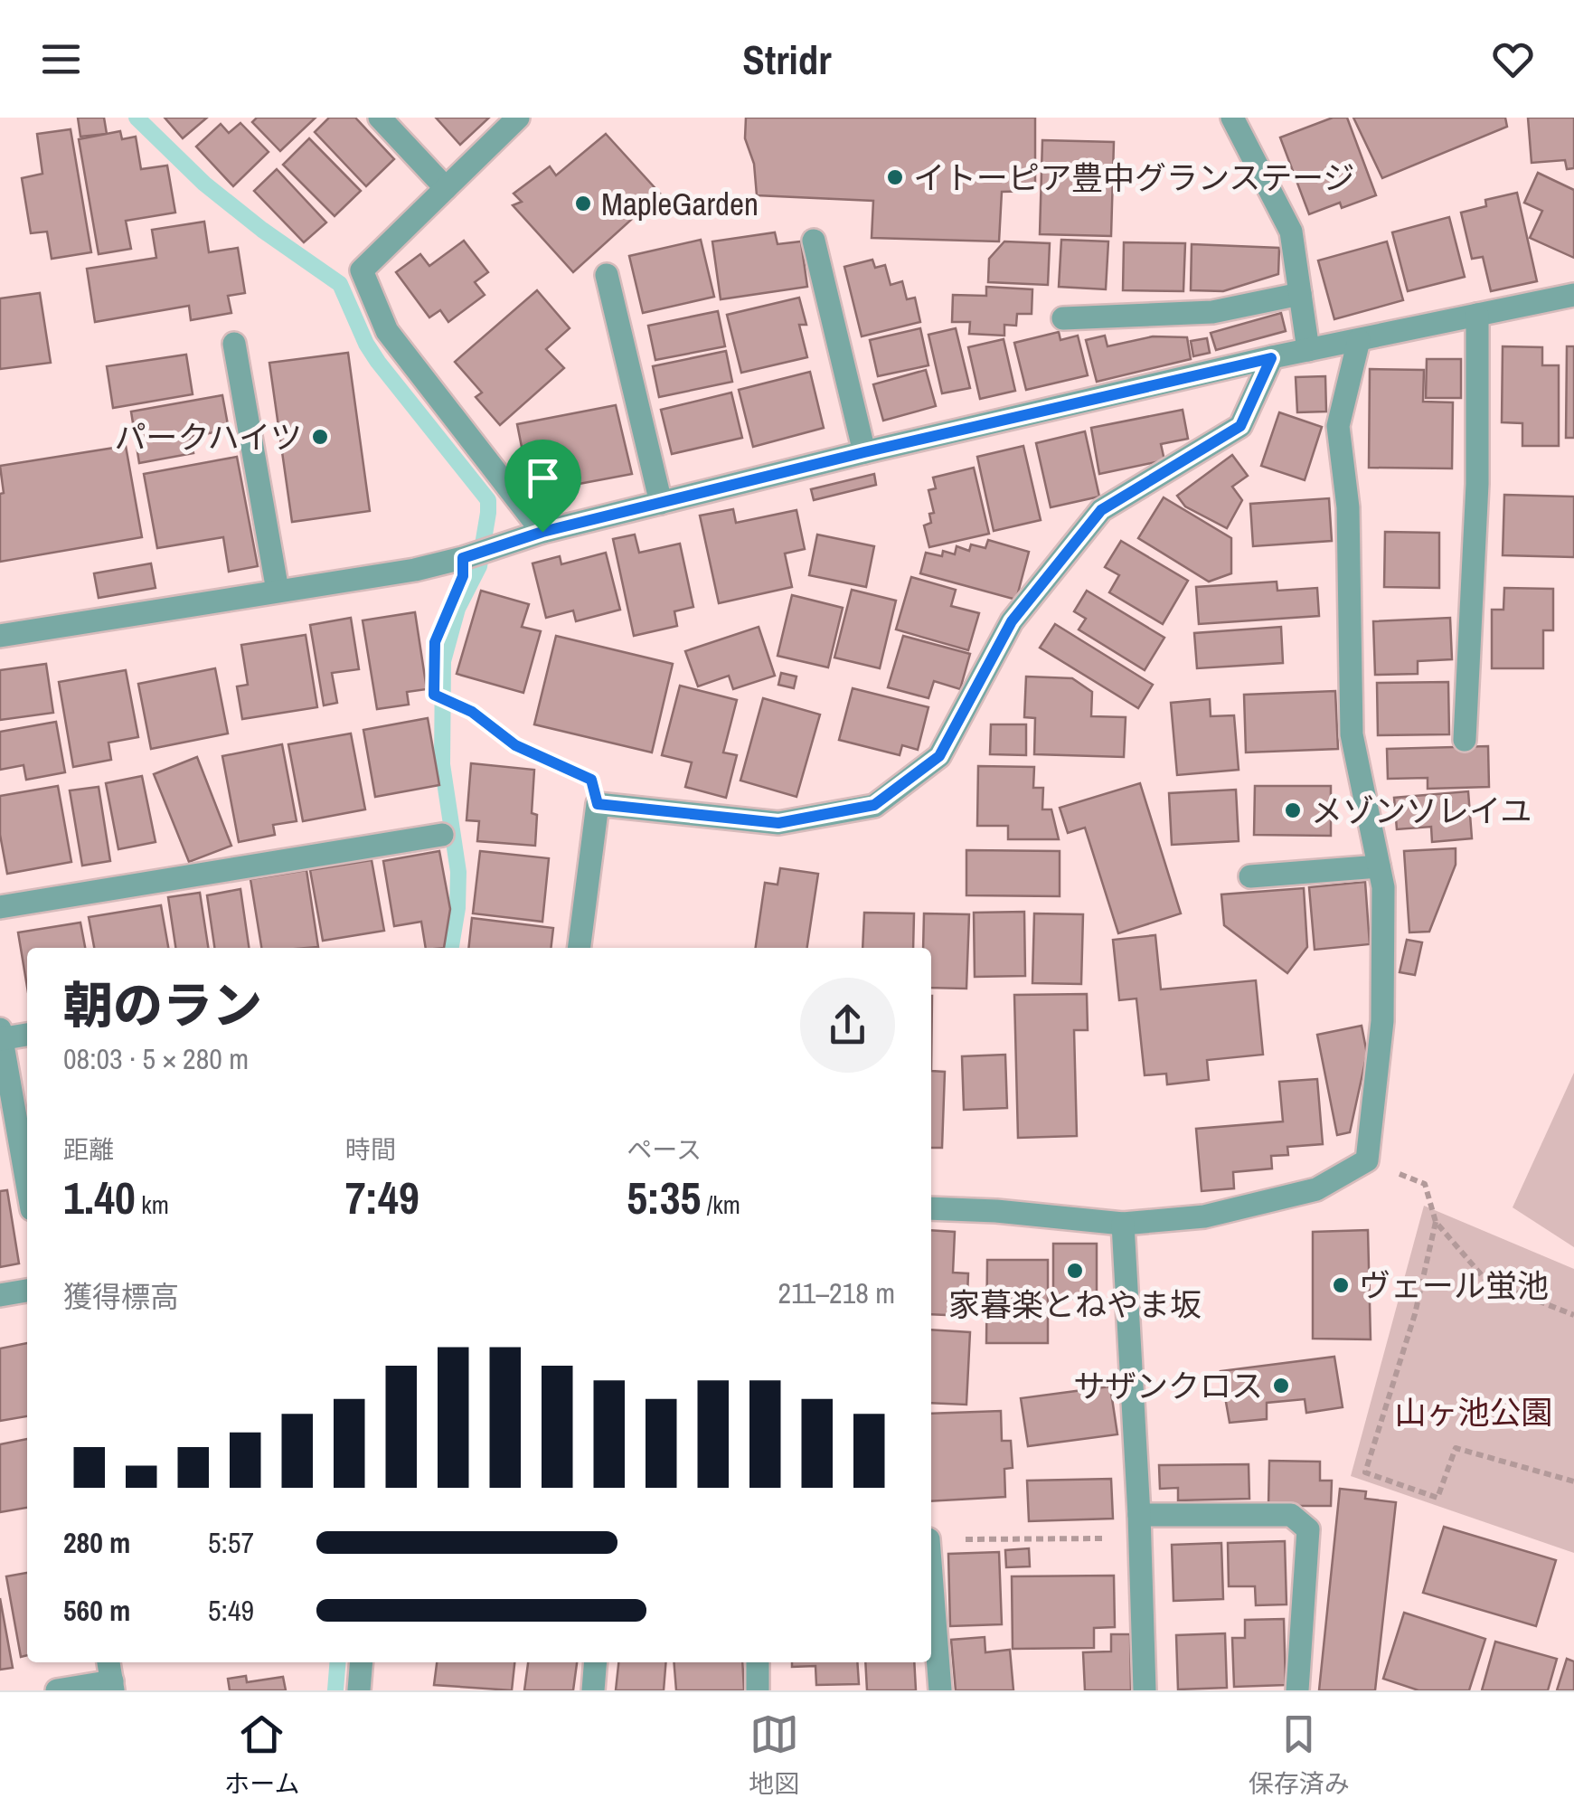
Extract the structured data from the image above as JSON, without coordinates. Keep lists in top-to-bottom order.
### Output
{
  "parks": ["山ヶ池公園"],
  "places": [
    "イトーピア豊中グランステージ",
    "MapleGarden",
    "パークハイツ",
    "メゾンソレイユ",
    "家暮楽とねやま坂",
    "ヴェール蛍池",
    "サザンクロス"
  ],
  "page": {
    "header": "Stridr",
    "heading": ["朝のラン", "08:03 · 5 × 280 m"],
    "stats": [
      ["距離", "1.40 km"],
      ["時間", "7:49"],
      ["ペース", "5:35 /km"]
    ],
    "chart": ["獲得標高", "211–218 m"],
    "list": [
      {
        "name": "280 m",
        "note": "5:57"
      },
      {
        "name": "560 m",
        "note": "5:49"
      }
    ],
    "tabs": ["ホーム", "地図", "保存済み"]
  }
}
